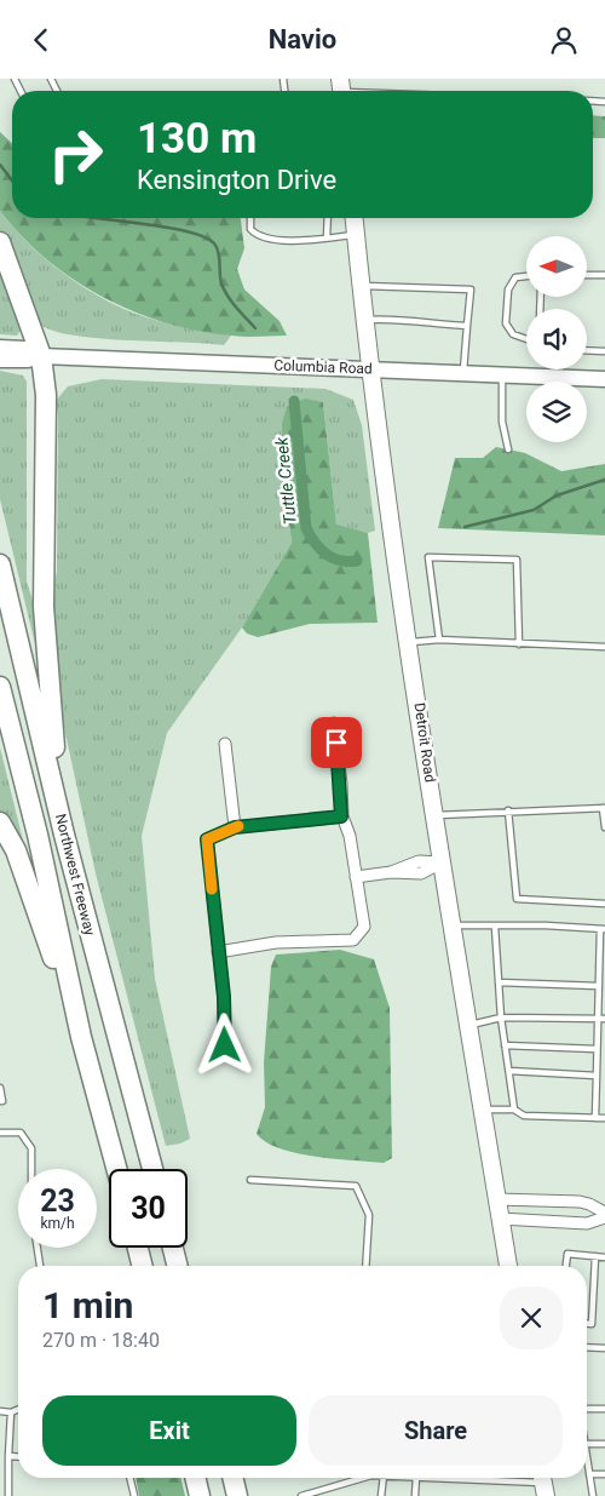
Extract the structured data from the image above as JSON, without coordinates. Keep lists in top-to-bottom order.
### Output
{
  "streets": {
    "highway": ["Northwest Freeway"],
    "main road": ["Columbia Road", "Detroit Road"]
  },
  "crossings": [
    ["Columbia Road", "Detroit Road"]
  ],
  "water": ["Tuttle Creek"],
  "north": "left",
  "page": {
    "header": "Navio",
    "turn": ["130 m", "Kensington Drive"],
    "speed": "23 km/h",
    "limit": "30",
    "heading": ["1 min", "270 m · 18:40"],
    "buttons": ["Exit", "Share"]
  }
}
